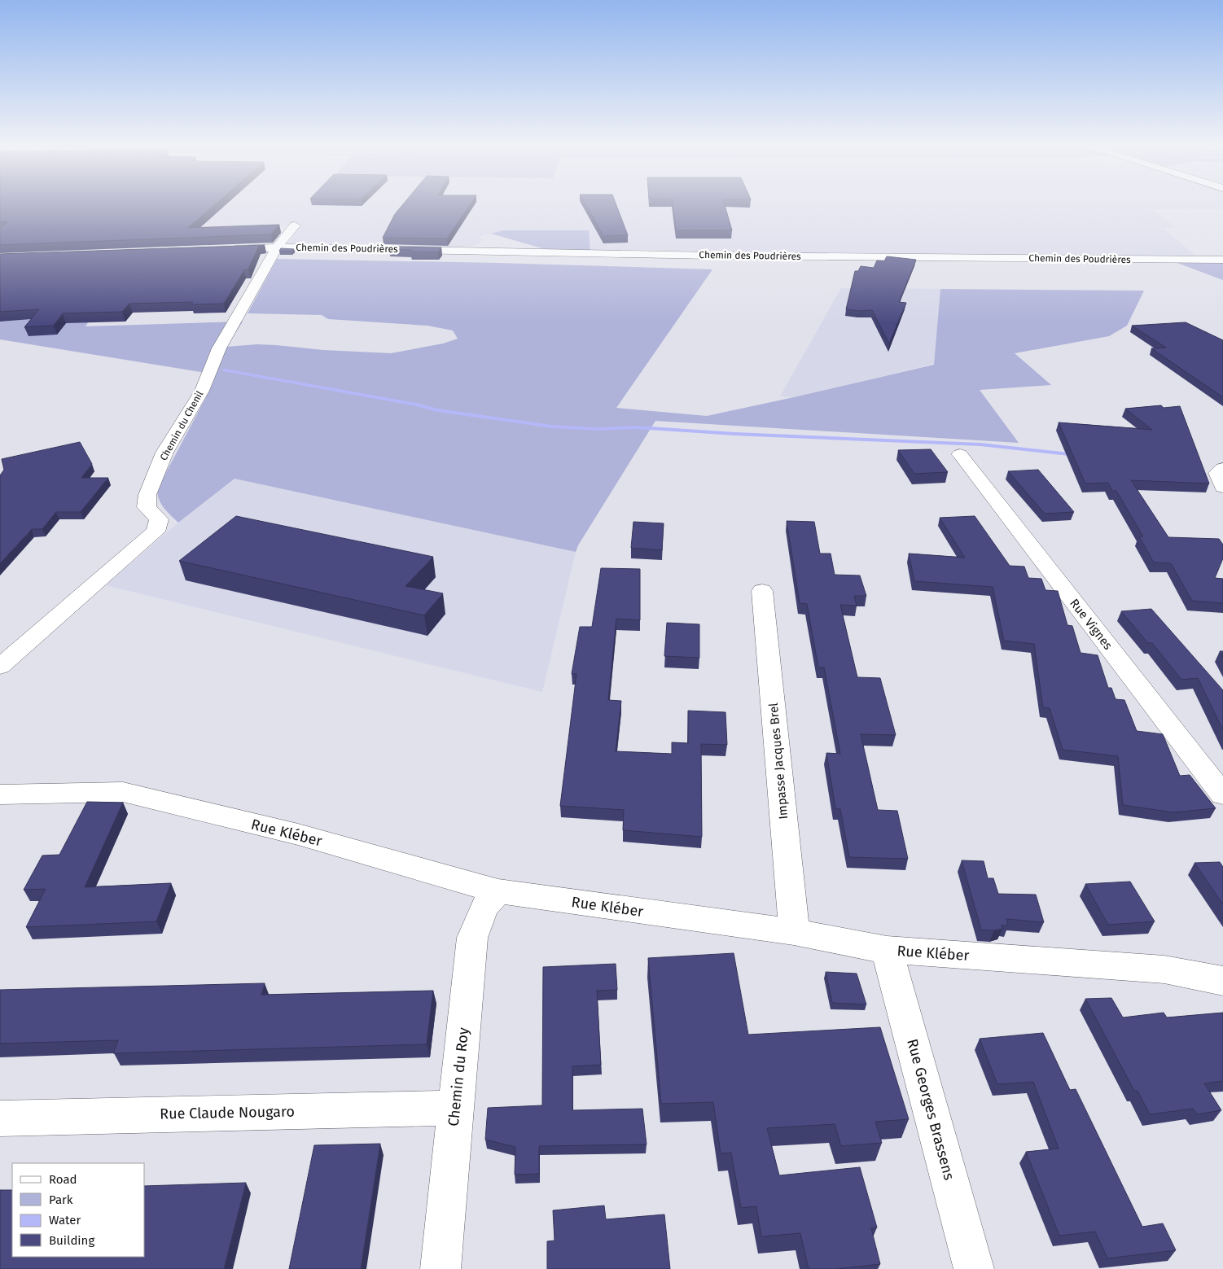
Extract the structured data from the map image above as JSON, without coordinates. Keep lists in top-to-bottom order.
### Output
{
  "streets": {
    "street": [
      "Chemin des Poudrières",
      "Chemin du Chenil",
      "Rue Vignes",
      "Impasse Jacques Brel",
      "Rue Kléber",
      "Chemin du Roy",
      "Rue Georges Brassens",
      "Rue Claude Nougaro"
    ]
  },
  "crossings": [
    ["Chemin des Poudrières", "Chemin du Chenil"],
    ["Impasse Jacques Brel", "Rue Kléber"],
    ["Rue Kléber", "Chemin du Roy"],
    ["Rue Kléber", "Rue Georges Brassens"],
    ["Chemin du Roy", "Rue Claude Nougaro"]
  ],
  "legend": [
    "Road",
    "Park",
    "Water",
    "Building"
  ]
}
